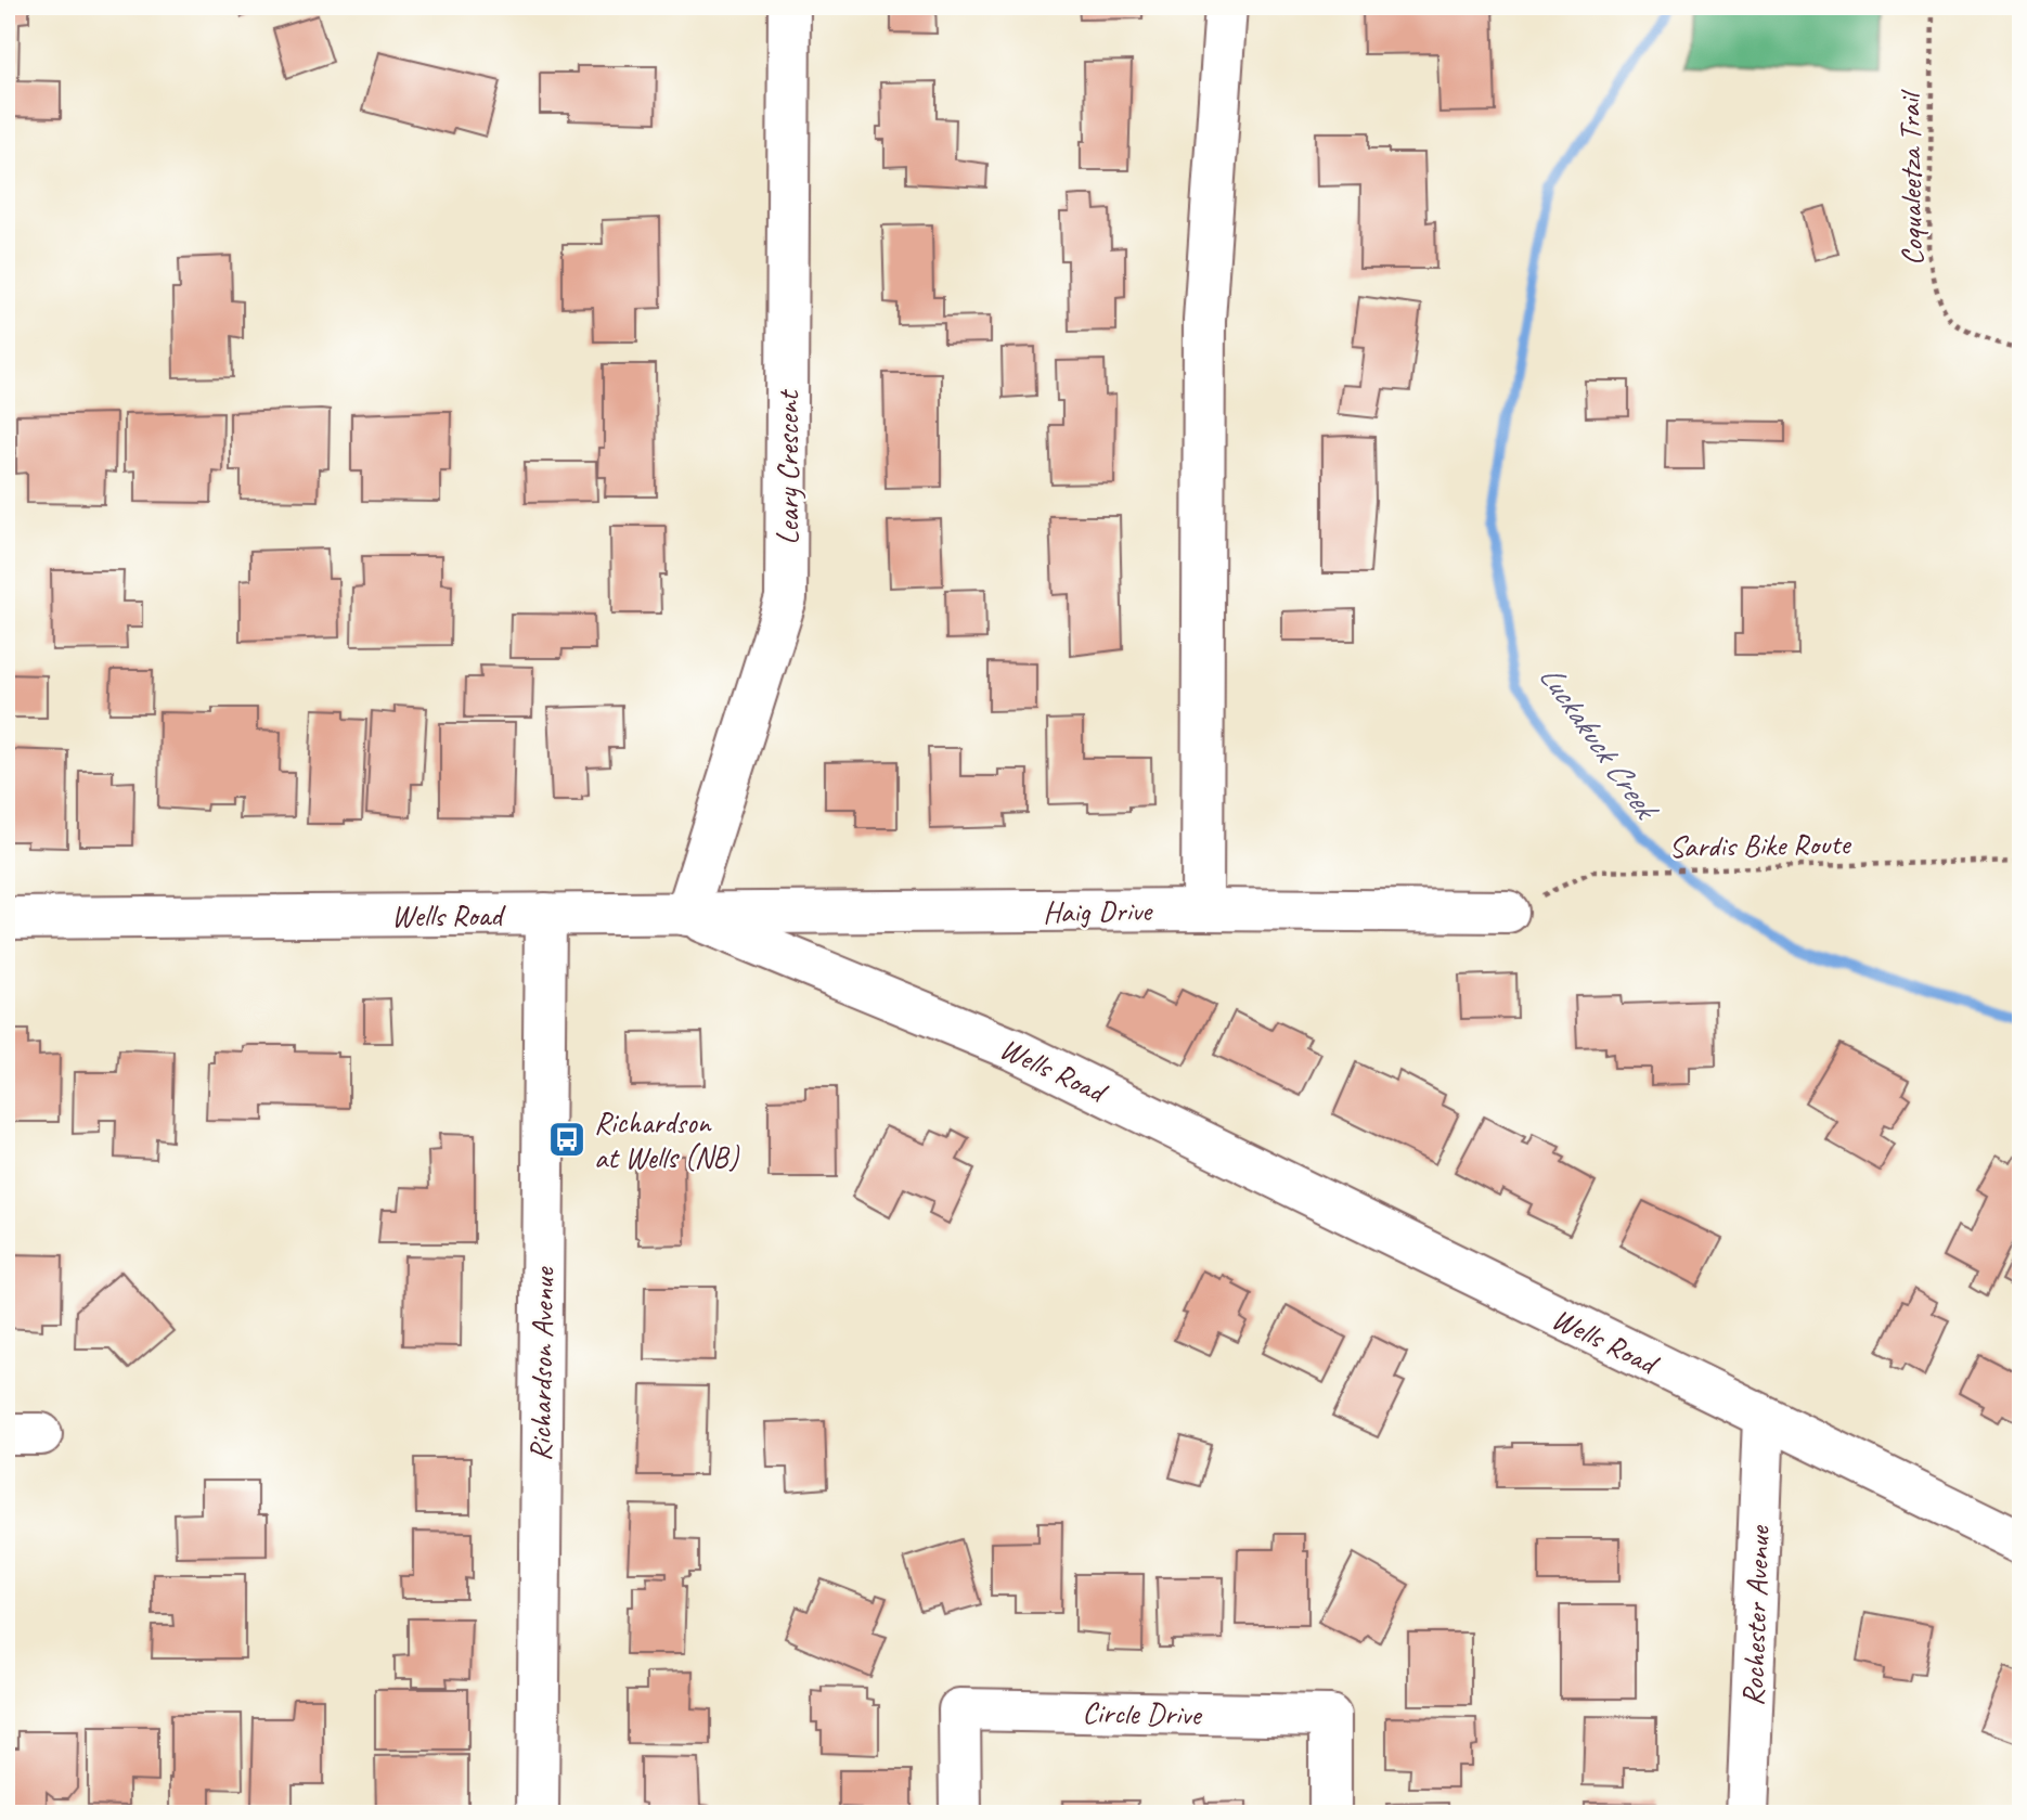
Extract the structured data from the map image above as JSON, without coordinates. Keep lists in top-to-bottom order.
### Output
{
  "streets": {
    "street": [
      "Leary Crescent",
      "Haig Drive",
      "Wells Road",
      "Richardson Avenue",
      "Rochester Avenue",
      "Circle Drive"
    ],
    "path": ["Coqualeetza Trail", "Sardis Bike Route"]
  },
  "crossings": [
    ["Leary Crescent", "Haig Drive"],
    ["Leary Crescent", "Wells Road"],
    ["Sardis Bike Route", "Haig Drive"],
    ["Haig Drive", "Wells Road"],
    ["Wells Road", "Richardson Avenue"],
    ["Wells Road", "Rochester Avenue"]
  ],
  "water": ["Luckakuck Creek"],
  "places": {
    "bus stop": ["Richardson at Wells (NB)"]
  }
}
